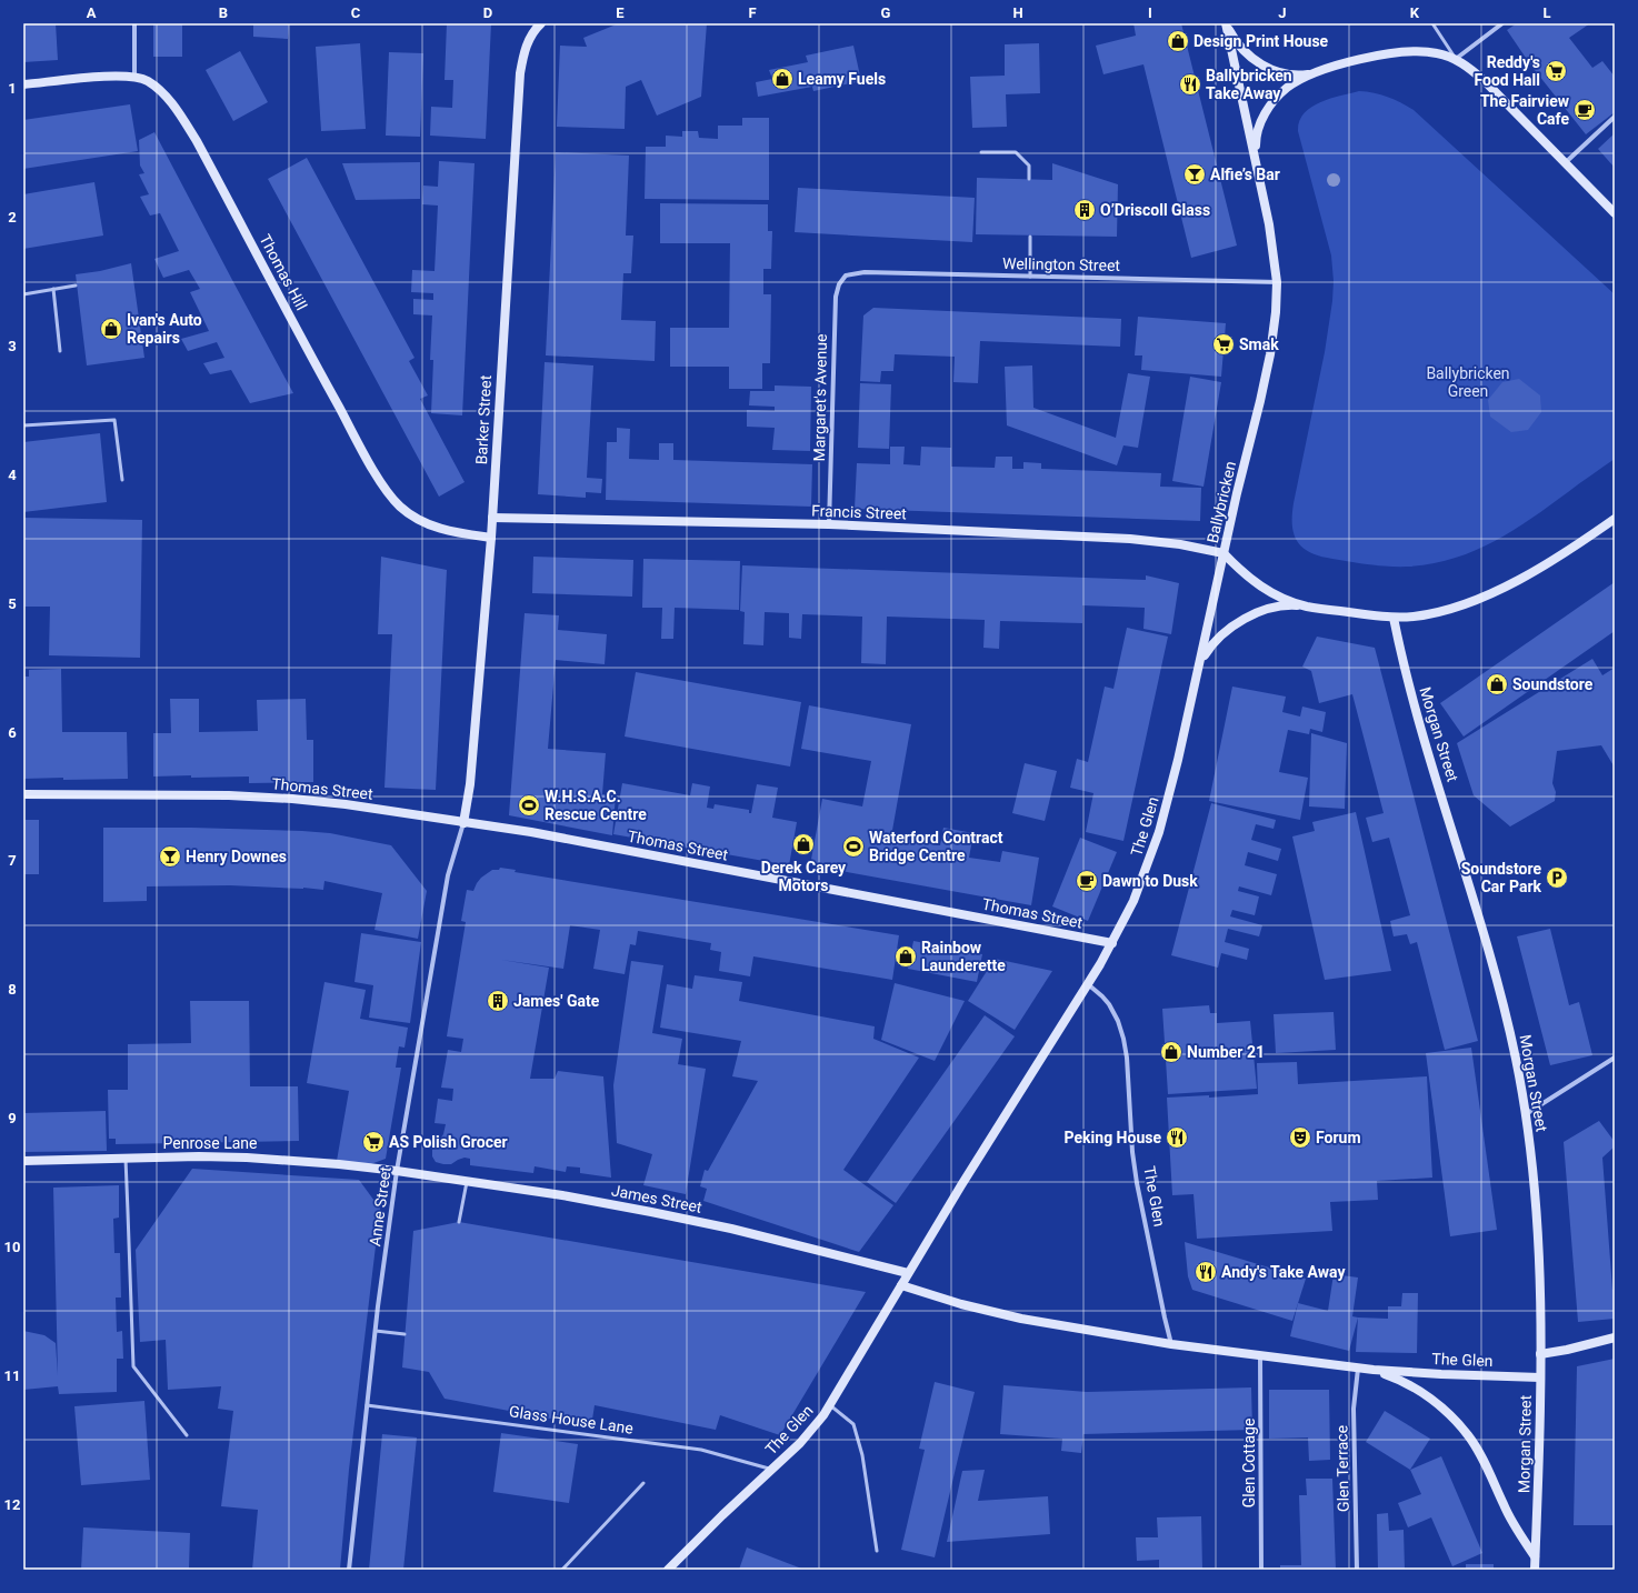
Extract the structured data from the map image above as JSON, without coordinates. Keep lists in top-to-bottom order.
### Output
{
  "streets": {
    "street": [
      "Wellington Street",
      "Thomas Hill",
      "Margaret's Avenue",
      "Barker Street",
      "Ballybricken",
      "Francis Street",
      "Morgan Street",
      "Thomas Street",
      "The Glen",
      "Penrose Lane",
      "James Street",
      "Anne Street",
      "Glen Cottage",
      "Glen Terrace"
    ],
    "lane": ["Glass House Lane"]
  },
  "crossings": [
    ["Wellington Street", "Margaret's Avenue"],
    ["Wellington Street", "Ballybricken"],
    ["Thomas Hill", "Barker Street"],
    ["Margaret's Avenue", "Francis Street"],
    ["Barker Street", "Francis Street"],
    ["Barker Street", "Thomas Street"],
    ["Barker Street", "Anne Street"],
    ["Ballybricken", "Francis Street"],
    ["Ballybricken", "Morgan Street"],
    ["Ballybricken", "The Glen"],
    ["Francis Street", "The Glen"],
    ["Morgan Street", "The Glen"],
    ["Thomas Street", "The Glen"],
    ["Thomas Street", "Anne Street"],
    ["The Glen", "James Street"],
    ["The Glen", "Glass House Lane"],
    ["The Glen", "Glen Cottage"],
    ["The Glen", "Glen Terrace"],
    ["Penrose Lane", "James Street"],
    ["Penrose Lane", "Anne Street"],
    ["James Street", "Anne Street"],
    ["Anne Street", "Glass House Lane"]
  ],
  "parks": ["Ballybricken Green"],
  "places": {
    "shop": [
      "Design Print House",
      "Leamy Fuels",
      "Ivan's Auto Repairs",
      "Soundstore",
      "Derek Carey Motors",
      "Rainbow Launderette",
      "Number 21"
    ],
    "supermarket": ["Reddy's Food Hall", "Smak", "AS Polish Grocer"],
    "restaurant": ["Ballybricken Take Away", "Peking House", "Andy's Take Away"],
    "cafe": ["The Fairview Cafe", "Dawn to Dusk"],
    "bar": ["Alfie’s Bar", "Henry Downes"],
    "building": ["O’Driscoll Glass", "James' Gate"],
    "sports": ["W.H.S.A.C. Rescue Centre", "Waterford Contract Bridge Centre"],
    "parking": ["Soundstore Car Park"],
    "theatre": ["Forum"]
  },
  "grid": {
    "columns": [
      "A",
      "B",
      "C",
      "D",
      "E",
      "F",
      "G",
      "H",
      "I",
      "J",
      "K",
      "L"
    ],
    "rows": [
      "1",
      "2",
      "3",
      "4",
      "5",
      "6",
      "7",
      "8",
      "9",
      "10",
      "11",
      "12"
    ]
  }
}
